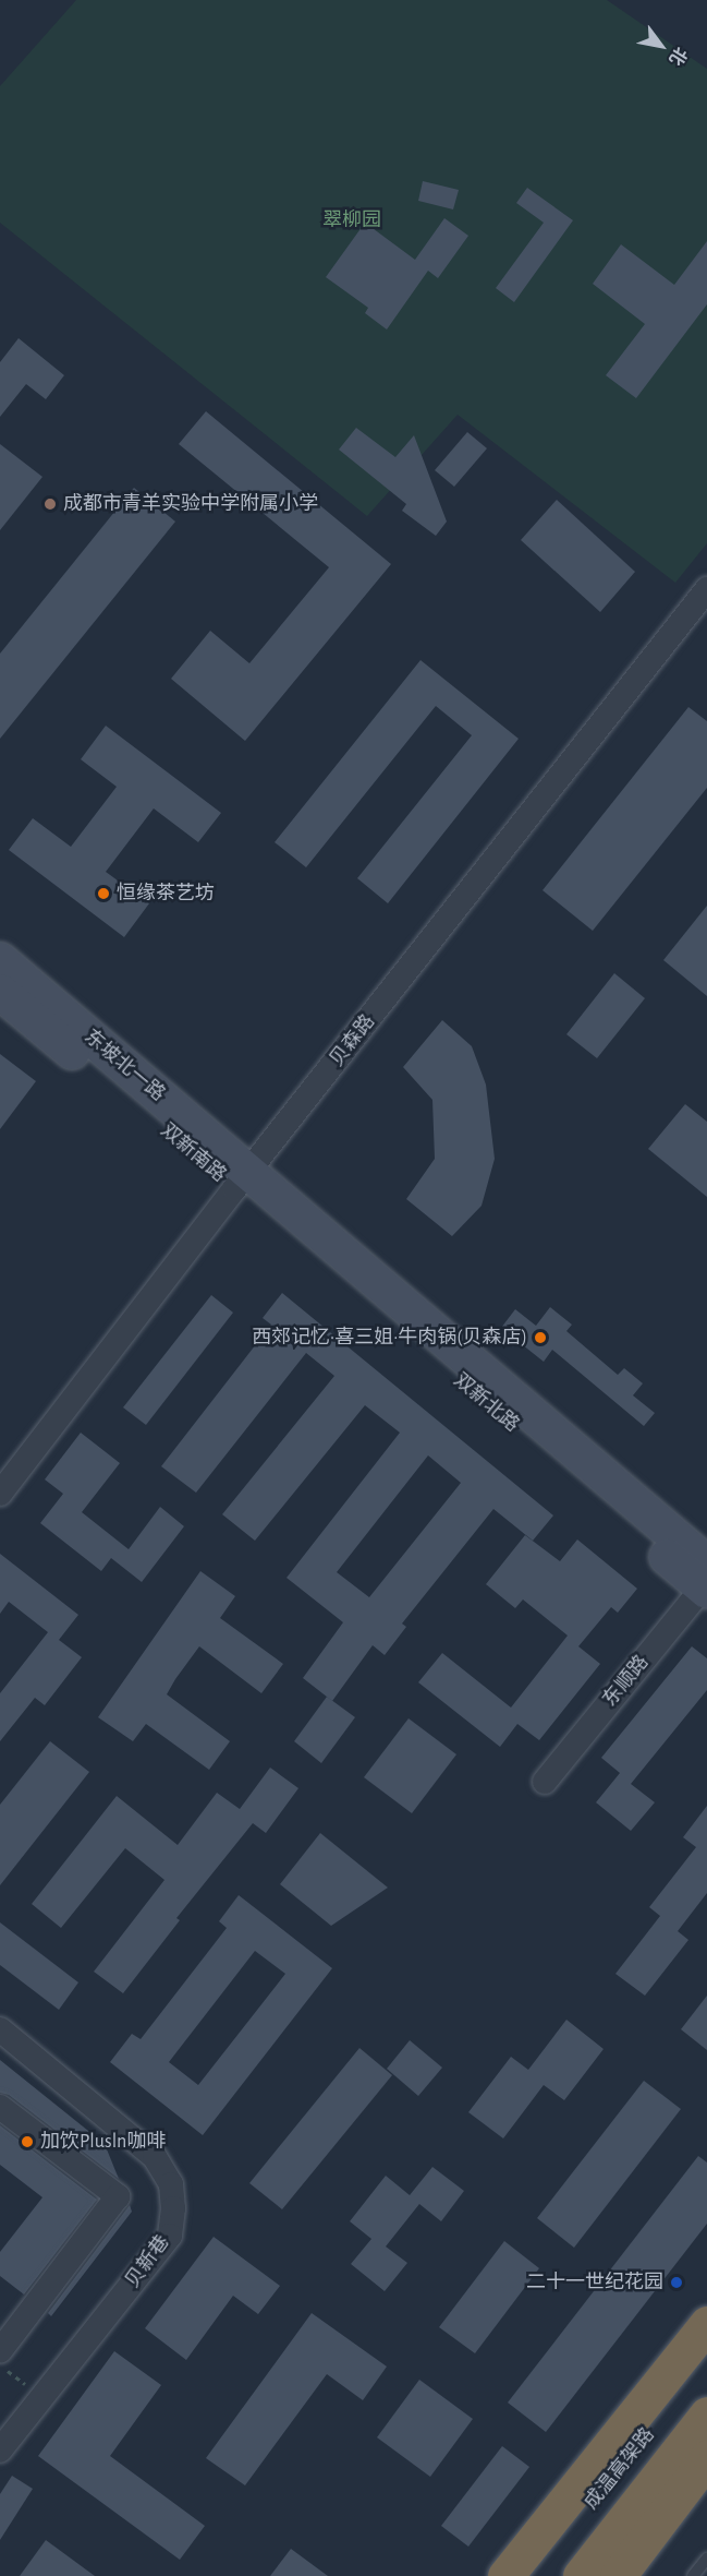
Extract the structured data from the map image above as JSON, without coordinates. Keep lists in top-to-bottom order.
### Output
{
  "streets": {
    "highway": ["成温高架路"],
    "street": [
      "贝森路",
      "东坡北一路",
      "双新南路",
      "双新北路",
      "东顺路",
      "贝新巷"
    ]
  },
  "crossings": [
    ["贝森路", "东坡北一路"],
    ["贝森路", "双新南路"],
    ["贝森路", "双新北路"],
    ["东坡北一路", "双新南路"],
    ["东坡北一路", "双新北路"],
    ["双新南路", "双新北路"],
    ["双新北路", "东顺路"]
  ],
  "parks": ["翠柳园"],
  "places": [
    "成都市青羊实验中学附属小学",
    "恒缘茶艺坊",
    "西郊记忆·喜三姐·牛肉锅(贝森店)",
    "加饮Plusln咖啡",
    "二十一世纪花园"
  ],
  "north": "bottom right"
}
